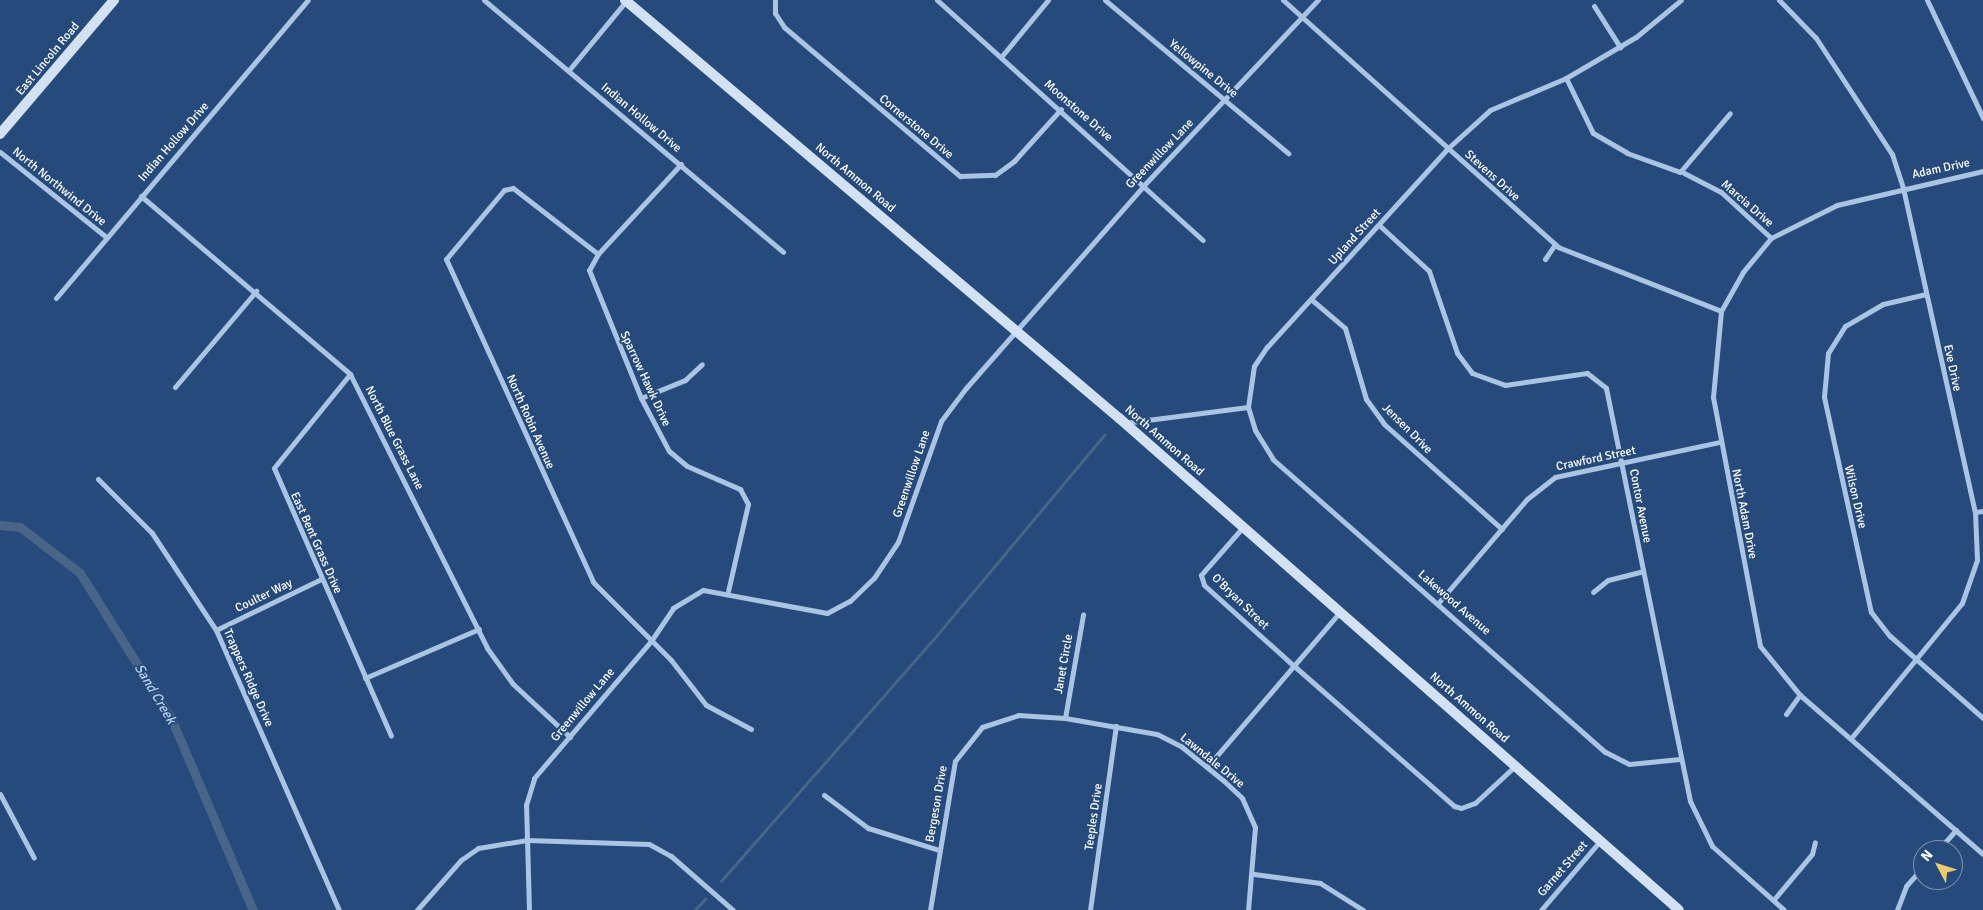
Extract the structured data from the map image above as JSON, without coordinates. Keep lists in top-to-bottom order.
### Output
{
  "streets": {
    "main road": ["East Lincoln Road", "North Ammon Road"],
    "street": [
      "Yellowpine Drive",
      "Moonstone Drive",
      "Indian Hollow Drive",
      "Cornerstone Drive",
      "Greenwillow Lane",
      "Adam Drive",
      "Stevens Drive",
      "North Northwind Drive",
      "Marcia Drive",
      "Upland Street",
      "Eve Drive",
      "Sparrow Hawk Drive",
      "North Robin Avenue",
      "Jensen Drive",
      "North Blue Grass Lane",
      "Crawford Street",
      "Wilson Drive",
      "Contor Avenue",
      "North Adam Drive",
      "East Bent Grass Drive",
      "Coulter Way",
      "O'Bryan Street",
      "Lakewood Avenue",
      "Janet Circle",
      "Trappers Ridge Drive",
      "Lawndale Drive",
      "Bergeson Drive",
      "Teeples Drive",
      "Garnet Street"
    ]
  },
  "crossings": [
    ["Yellowpine Drive", "Greenwillow Lane"],
    ["Moonstone Drive", "Cornerstone Drive"],
    ["Moonstone Drive", "Greenwillow Lane"],
    ["Indian Hollow Drive", "North Northwind Drive"],
    ["Indian Hollow Drive", "Sparrow Hawk Drive"],
    ["Indian Hollow Drive", "North Blue Grass Lane"],
    ["Greenwillow Lane", "Stevens Drive"],
    ["Greenwillow Lane", "North Ammon Road"],
    ["Greenwillow Lane", "Sparrow Hawk Drive"],
    ["Greenwillow Lane", "North Robin Avenue"],
    ["Greenwillow Lane", "North Blue Grass Lane"],
    ["Adam Drive", "Eve Drive"],
    ["Adam Drive", "North Adam Drive"],
    ["Stevens Drive", "Upland Street"],
    ["Stevens Drive", "North Adam Drive"],
    ["North Ammon Road", "O'Bryan Street"],
    ["North Ammon Road", "Garnet Street"],
    ["Marcia Drive", "Upland Street"],
    ["Marcia Drive", "North Adam Drive"],
    ["Upland Street", "Jensen Drive"],
    ["Upland Street", "Contor Avenue"],
    ["Upland Street", "Lakewood Avenue"],
    ["Eve Drive", "Wilson Drive"],
    ["Eve Drive", "North Adam Drive"],
    ["Sparrow Hawk Drive", "North Robin Avenue"],
    ["Jensen Drive", "Crawford Street"],
    ["North Blue Grass Lane", "East Bent Grass Drive"],
    ["Crawford Street", "Contor Avenue"],
    ["Crawford Street", "North Adam Drive"],
    ["Crawford Street", "Lakewood Avenue"],
    ["Contor Avenue", "Lakewood Avenue"],
    ["East Bent Grass Drive", "Coulter Way"],
    ["Coulter Way", "Trappers Ridge Drive"],
    ["Janet Circle", "Bergeson Drive"],
    ["Lawndale Drive", "Bergeson Drive"],
    ["Lawndale Drive", "Teeples Drive"],
    ["Bergeson Drive", "Teeples Drive"]
  ],
  "water": ["Sand Creek"],
  "north": "top left"
}
